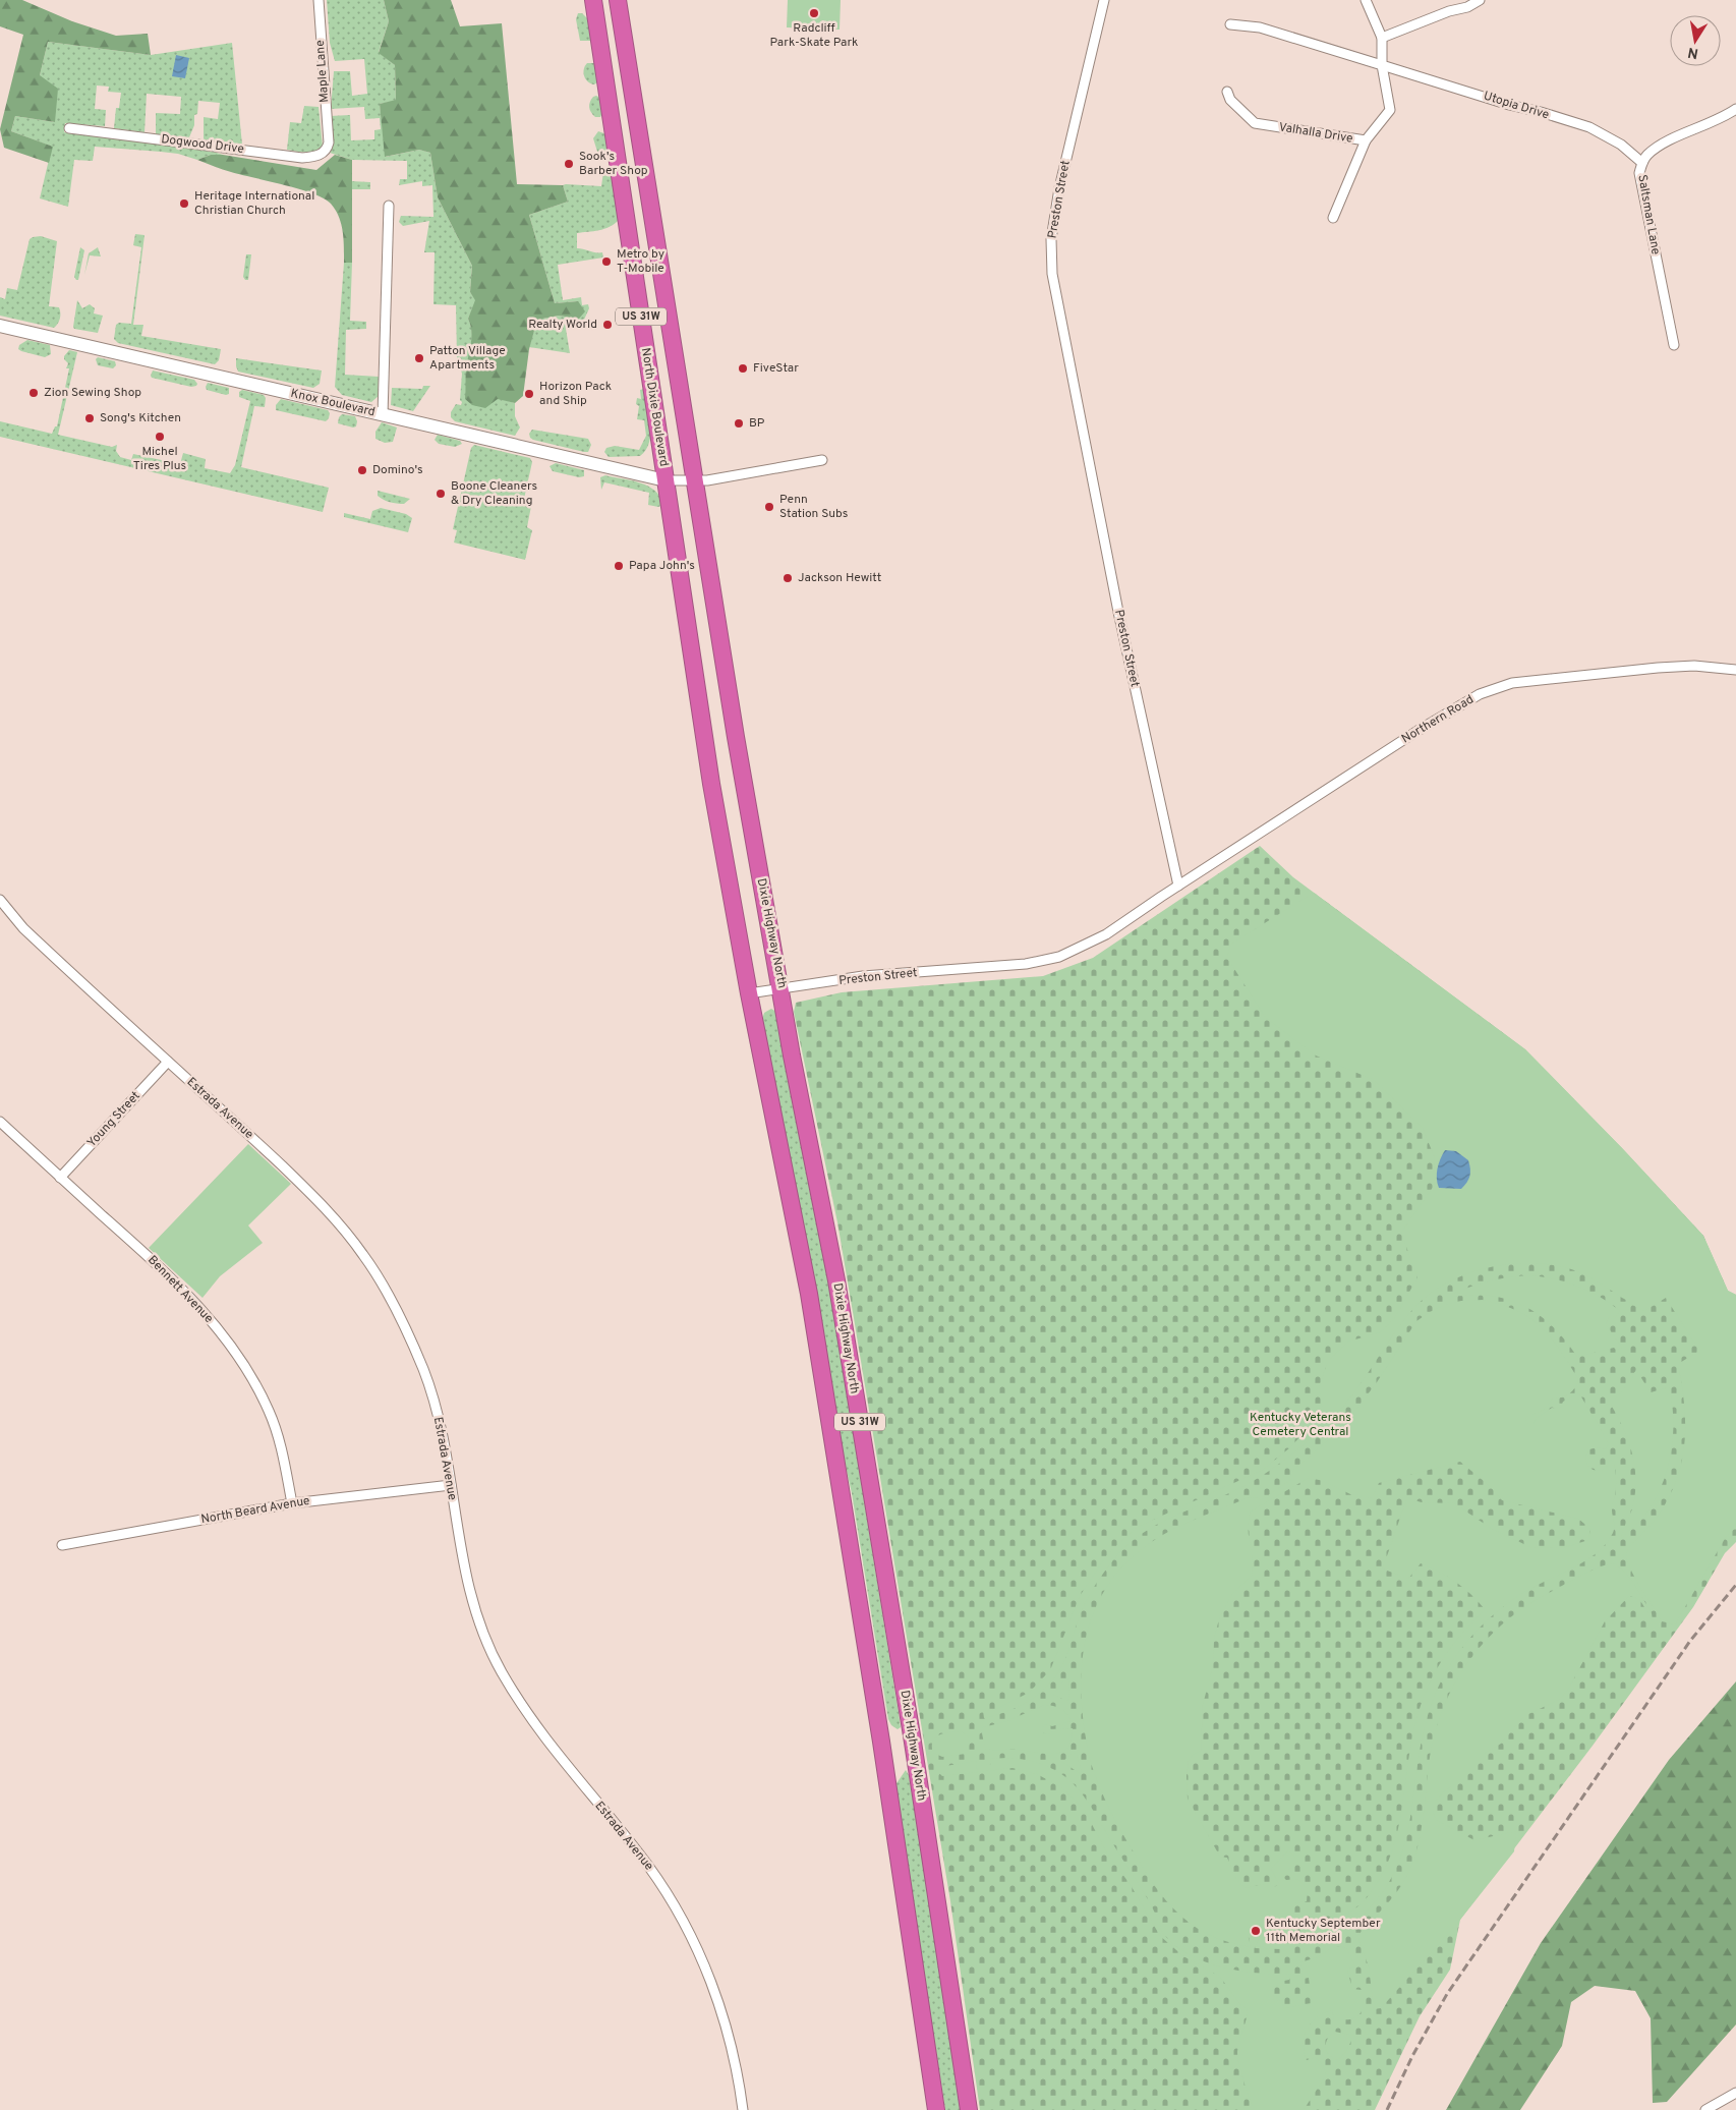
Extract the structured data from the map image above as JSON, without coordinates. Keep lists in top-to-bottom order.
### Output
{
  "streets": {
    "highway": ["US 31W", "North Dixie Boulevard", "Dixie Highway North"],
    "main road": ["Knox Boulevard"],
    "street": [
      "Maple Lane",
      "Utopia Drive",
      "Valhalla Drive",
      "Dogwood Drive",
      "Preston Street",
      "Saltsman Lane",
      "Northern Road",
      "Estrada Avenue",
      "Young Street",
      "Bennett Avenue",
      "North Beard Avenue"
    ]
  },
  "crossings": [
    ["Maple Lane", "Dogwood Drive"],
    ["Utopia Drive", "Valhalla Drive"],
    ["Utopia Drive", "Saltsman Lane"],
    ["Preston Street", "US 31W"],
    ["Preston Street", "North Dixie Boulevard"],
    ["Preston Street", "Northern Road"],
    ["Preston Street", "Dixie Highway North"],
    ["US 31W", "North Dixie Boulevard"],
    ["US 31W", "Dixie Highway North"],
    ["Knox Boulevard", "North Dixie Boulevard"],
    ["Estrada Avenue", "Young Street"],
    ["Estrada Avenue", "North Beard Avenue"],
    ["Young Street", "Bennett Avenue"],
    ["Bennett Avenue", "North Beard Avenue"]
  ],
  "parks": ["Kentucky Veterans Cemetery Central"],
  "places": [
    "Radcliff Park-Skate Park",
    "Sook's Barber Shop",
    "Heritage International Christian Church",
    "Metro by T-Mobile",
    "Realty World",
    "Patton Village Apartments",
    "FiveStar",
    "Zion Sewing Shop",
    "Horizon Pack and Ship",
    "Song's Kitchen",
    "BP",
    "Michel Tires Plus",
    "Domino's",
    "Boone Cleaners & Dry Cleaning",
    "Penn Station Subs",
    "Papa John's",
    "Jackson Hewitt",
    "Kentucky September 11th Memorial"
  ],
  "north": "bottom"
}
